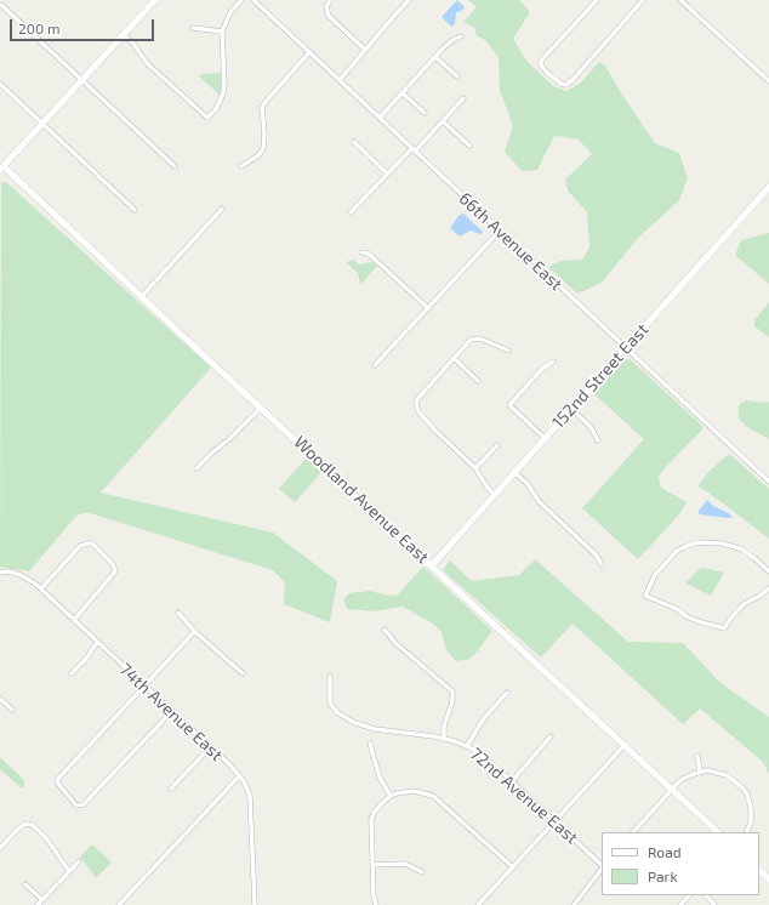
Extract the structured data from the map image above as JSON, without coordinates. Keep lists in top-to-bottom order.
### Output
{
  "streets": {
    "street": [
      "66th Avenue East",
      "152nd Street East",
      "Woodland Avenue East",
      "74th Avenue East",
      "72nd Avenue East"
    ]
  },
  "crossings": [
    ["66th Avenue East", "152nd Street East"],
    ["152nd Street East", "Woodland Avenue East"]
  ],
  "legend": ["Road", "Park"],
  "scale_bar": "200 m"
}
